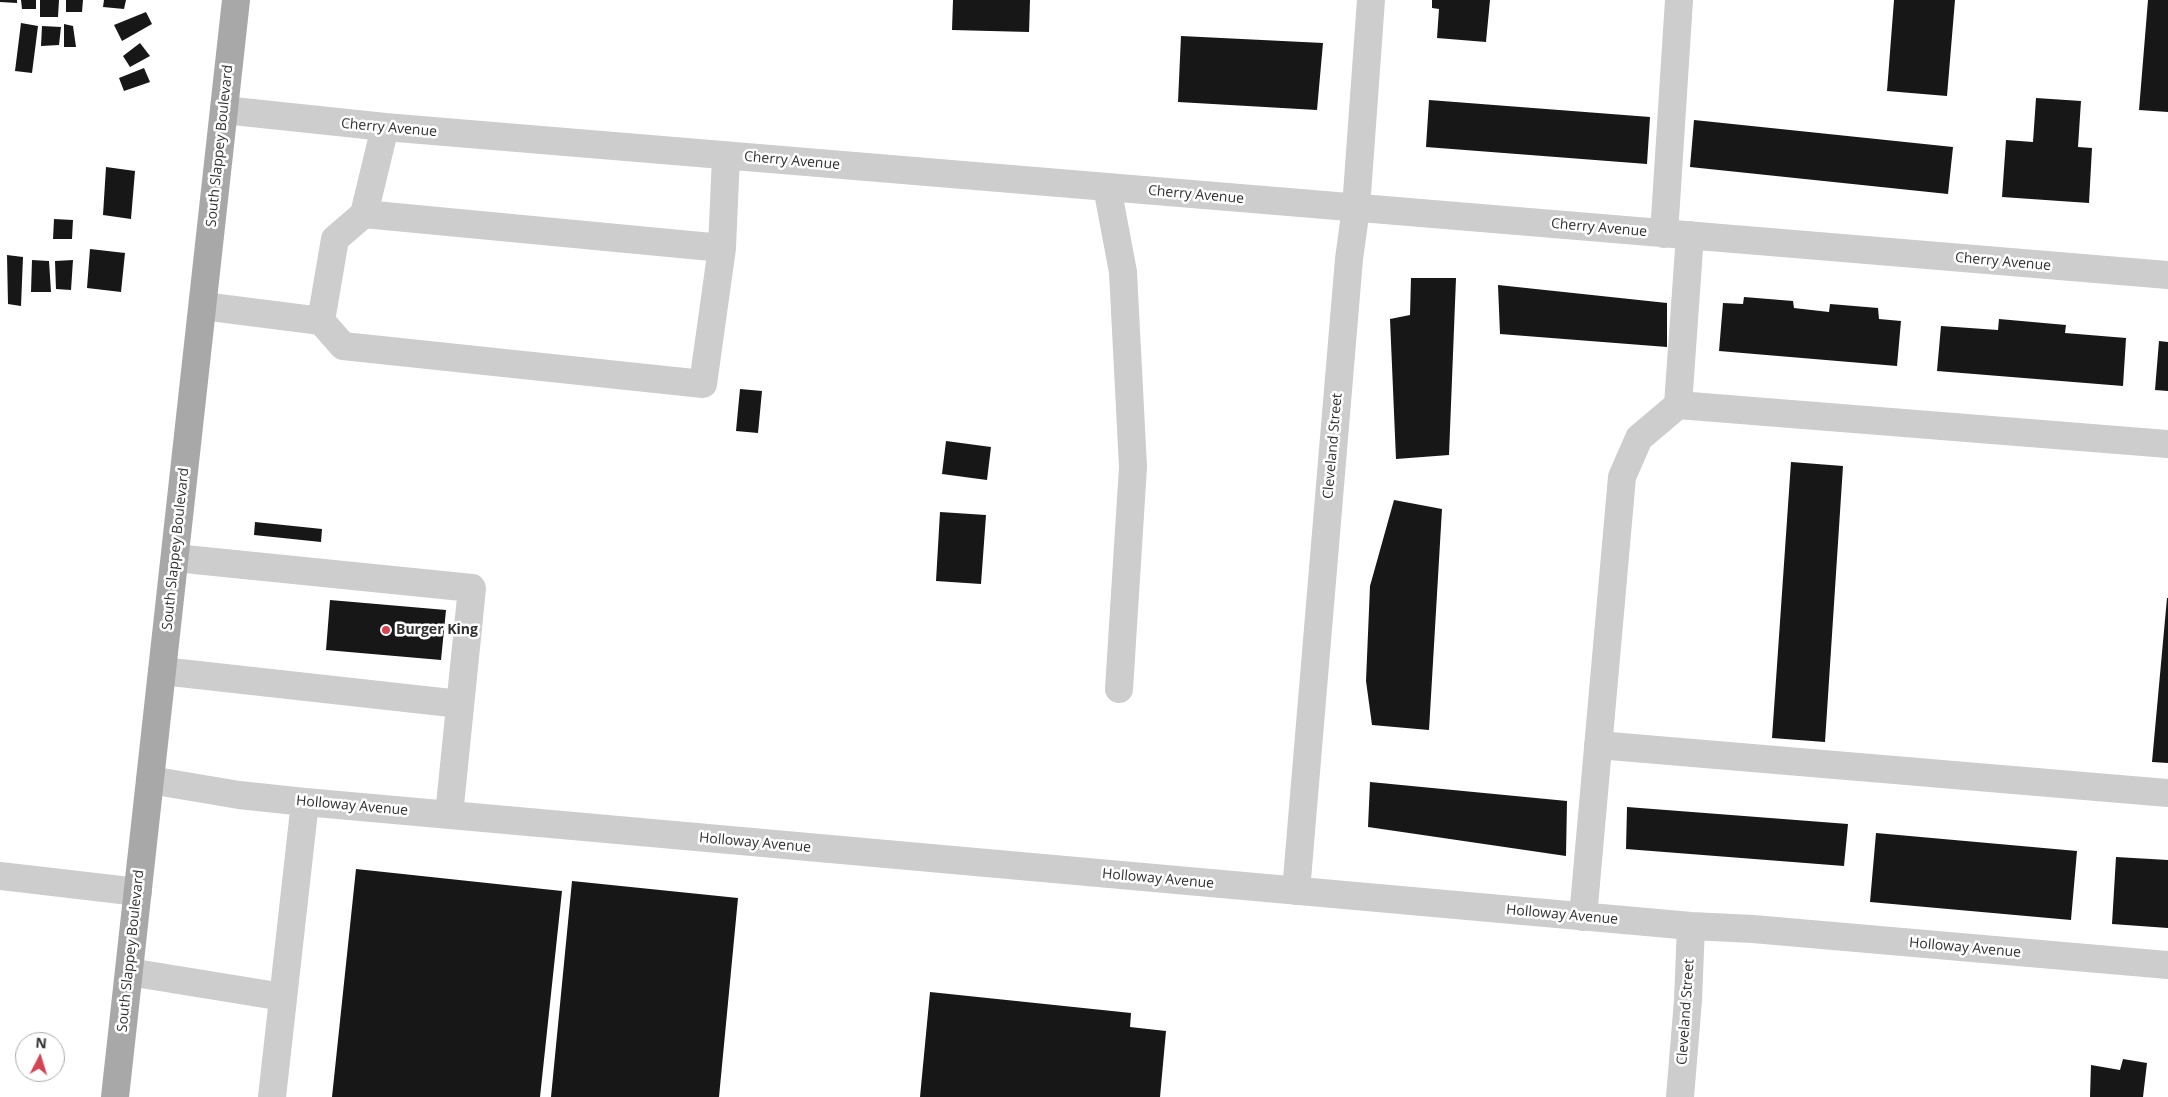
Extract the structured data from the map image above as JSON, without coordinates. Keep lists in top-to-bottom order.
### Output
{
  "streets": {
    "main road": ["South Slappey Boulevard"],
    "street": ["Cherry Avenue", "Cleveland Street", "Holloway Avenue"]
  },
  "crossings": [
    ["Cherry Avenue", "South Slappey Boulevard"],
    ["Cherry Avenue", "Cleveland Street"],
    ["South Slappey Boulevard", "Holloway Avenue"],
    ["Cleveland Street", "Holloway Avenue"]
  ],
  "places": ["Burger King"],
  "north": "top"
}
